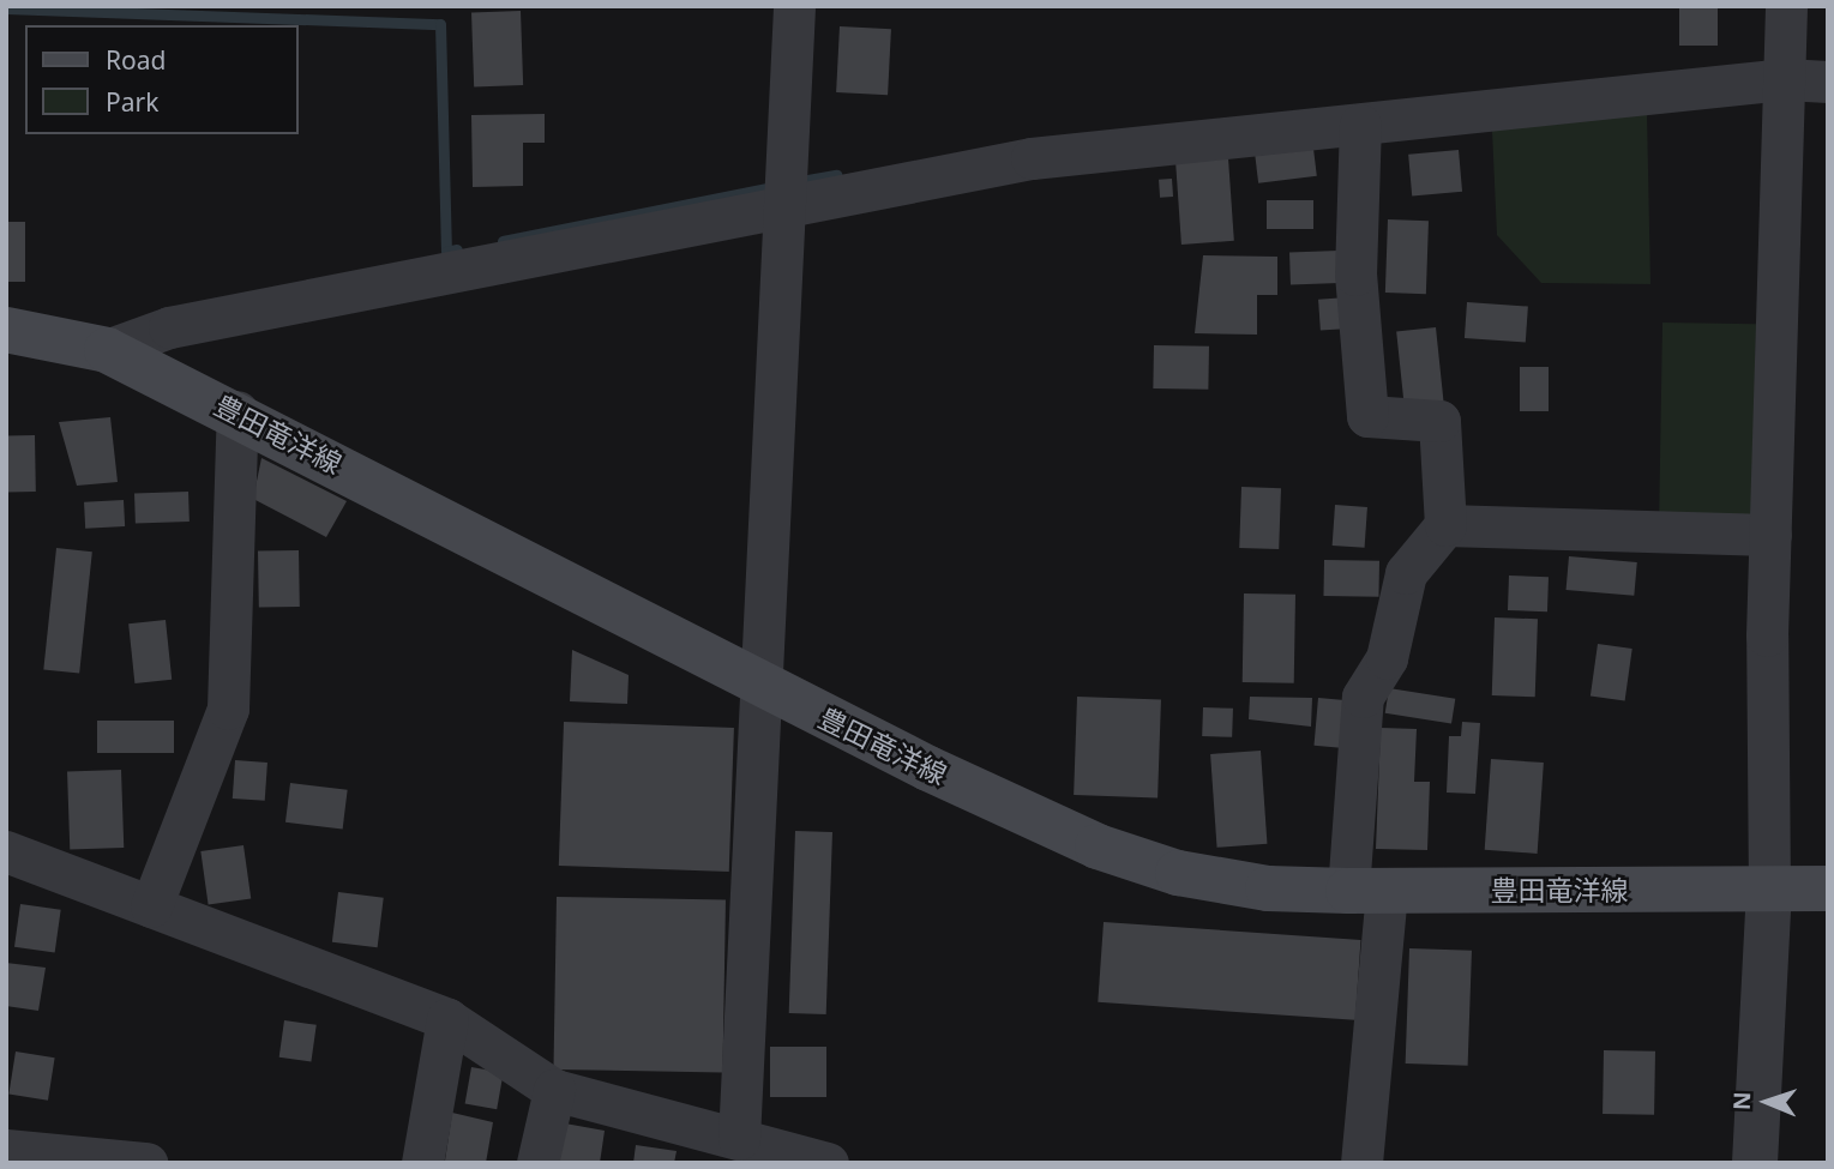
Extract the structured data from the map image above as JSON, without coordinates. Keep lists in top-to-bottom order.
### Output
{
  "streets": {
    "main road": ["豊田竜洋線"]
  },
  "legend": ["Road", "Park"],
  "north": "left"
}
